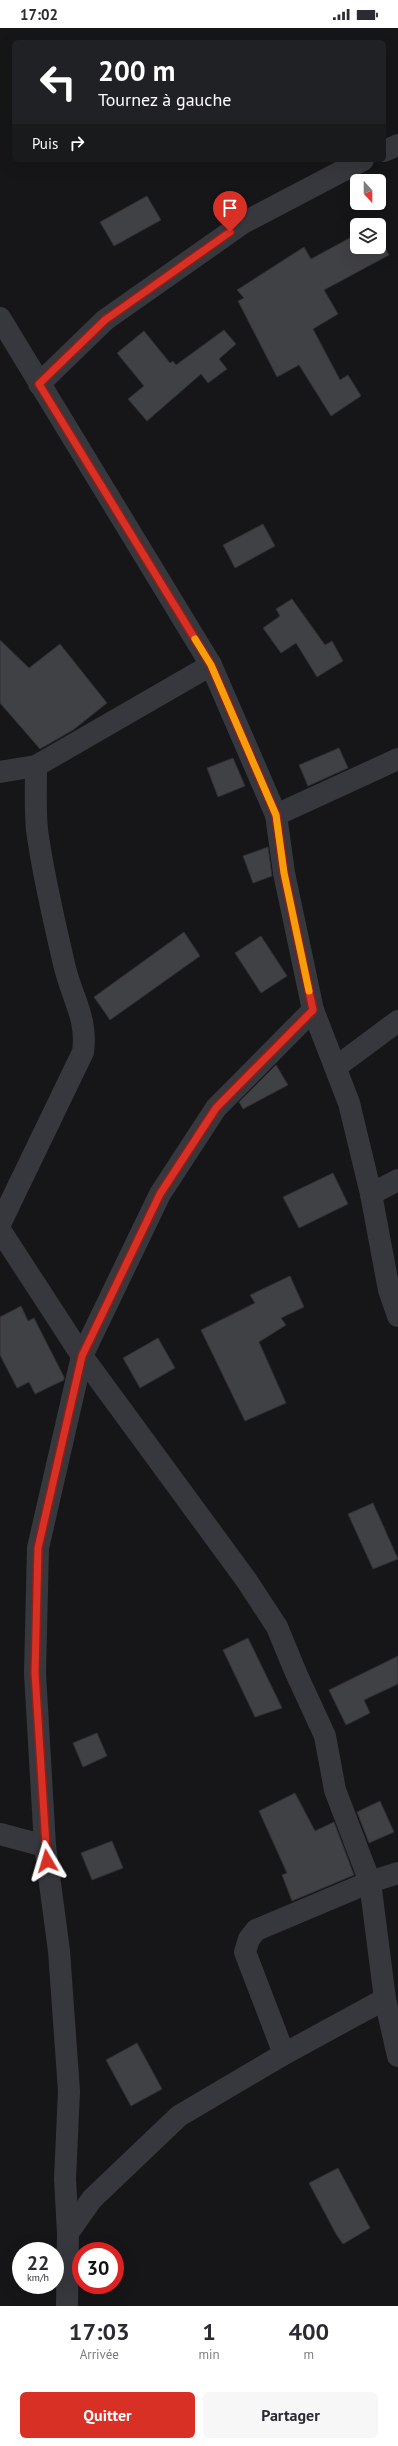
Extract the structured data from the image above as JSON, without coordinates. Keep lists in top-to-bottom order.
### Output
{
  "north": "bottom",
  "page": {
    "status": "17:02",
    "turn": ["200 m", "Tournez à gauche"],
    "then": "Puis",
    "speed": "22 km/h",
    "limit": "30",
    "eta": [
      "17:03",
      "Arrivée",
      "1",
      "min",
      "400",
      "m"
    ],
    "buttons": ["Quitter", "Partager"]
  }
}
